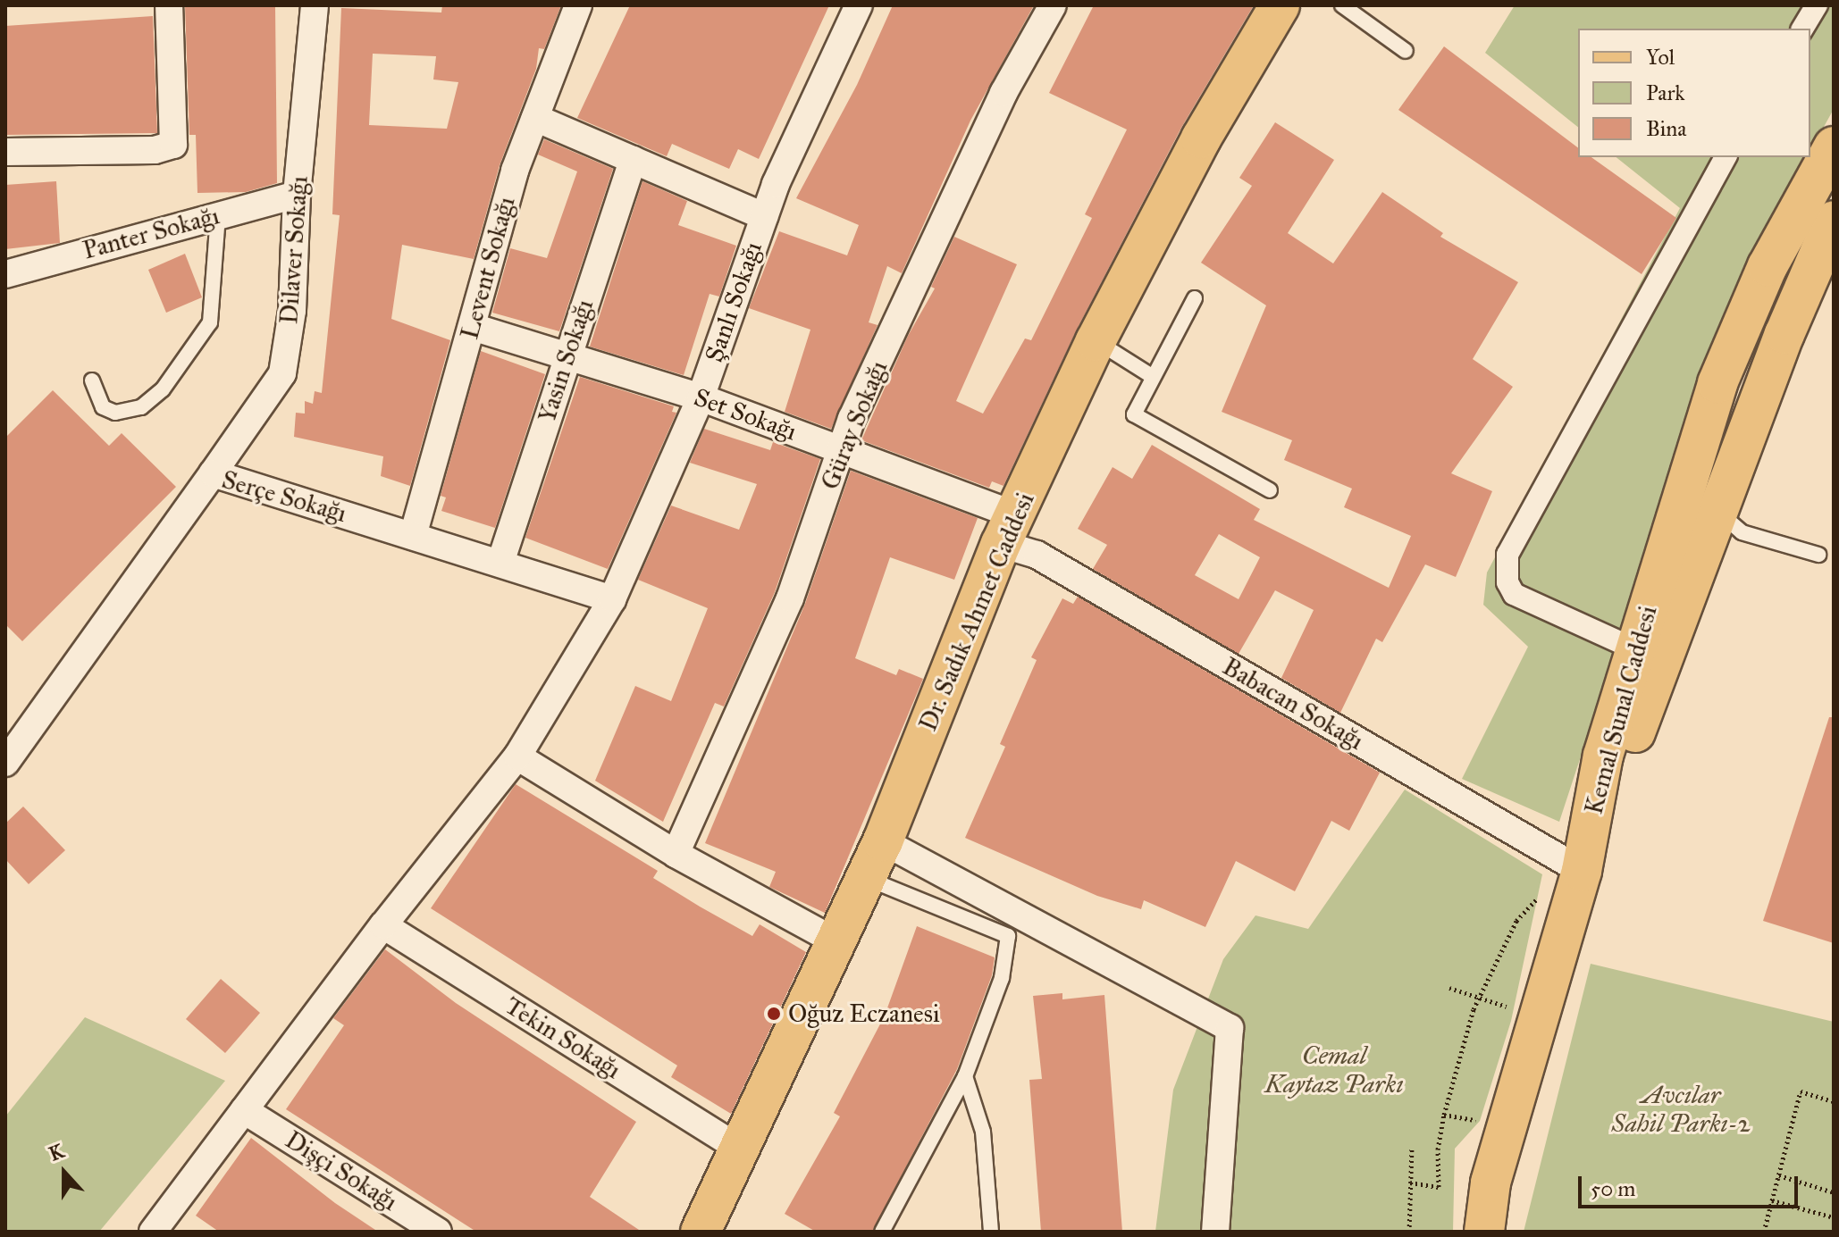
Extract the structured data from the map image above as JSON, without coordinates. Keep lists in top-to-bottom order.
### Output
{
  "streets": {
    "main road": ["Dr. Sadık Ahmet Caddesi", "Kemal Sunal Caddesi"],
    "street": [
      "Panter Sokağı",
      "Dilaver Sokağı",
      "Levent Sokağı",
      "Şanlı Sokağı",
      "Yasin Sokağı",
      "Set Sokağı",
      "Güray Sokağı",
      "Serçe Sokağı",
      "Babacan Sokağı",
      "Tekin Sokağı",
      "Dişçi Sokağı"
    ]
  },
  "crossings": [
    ["Panter Sokağı", "Dilaver Sokağı"],
    ["Dilaver Sokağı", "Serçe Sokağı"],
    ["Levent Sokağı", "Set Sokağı"],
    ["Levent Sokağı", "Serçe Sokağı"],
    ["Şanlı Sokağı", "Set Sokağı"],
    ["Şanlı Sokağı", "Serçe Sokağı"],
    ["Şanlı Sokağı", "Tekin Sokağı"],
    ["Şanlı Sokağı", "Dişçi Sokağı"],
    ["Yasin Sokağı", "Set Sokağı"],
    ["Yasin Sokağı", "Serçe Sokağı"],
    ["Set Sokağı", "Güray Sokağı"],
    ["Set Sokağı", "Dr. Sadık Ahmet Caddesi"],
    ["Set Sokağı", "Babacan Sokağı"],
    ["Dr. Sadık Ahmet Caddesi", "Babacan Sokağı"],
    ["Dr. Sadık Ahmet Caddesi", "Tekin Sokağı"],
    ["Babacan Sokağı", "Kemal Sunal Caddesi"]
  ],
  "parks": ["Cemal Kaytaz Parkı", "Avcılar Sahil Parkı-2"],
  "places": ["Oğuz Eczanesi"],
  "legend": ["Yol", "Park", "Bina"],
  "scale_bar": "50 m",
  "north": "top"
}
